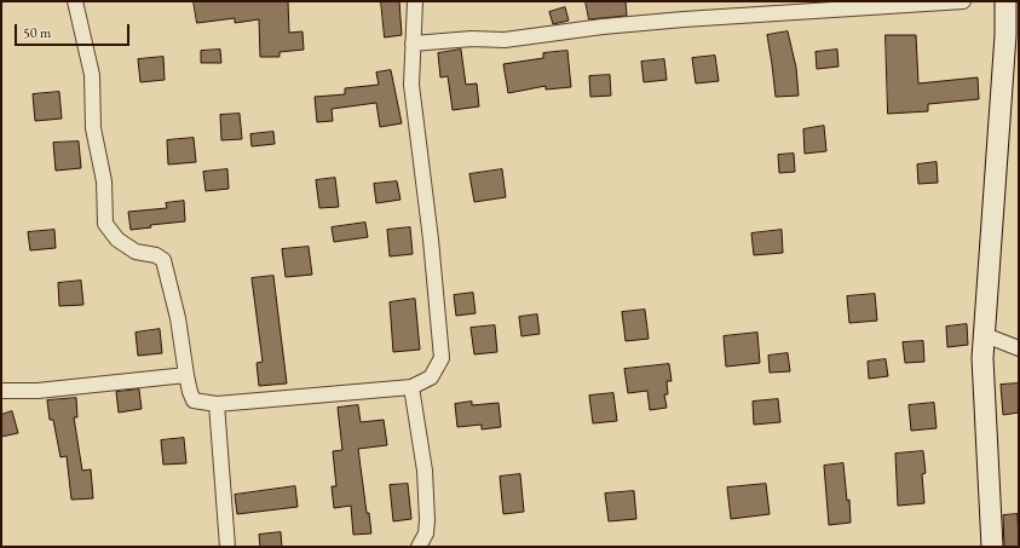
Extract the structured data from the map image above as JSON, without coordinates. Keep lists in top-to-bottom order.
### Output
{
  "scale_bar": "50 m"
}
